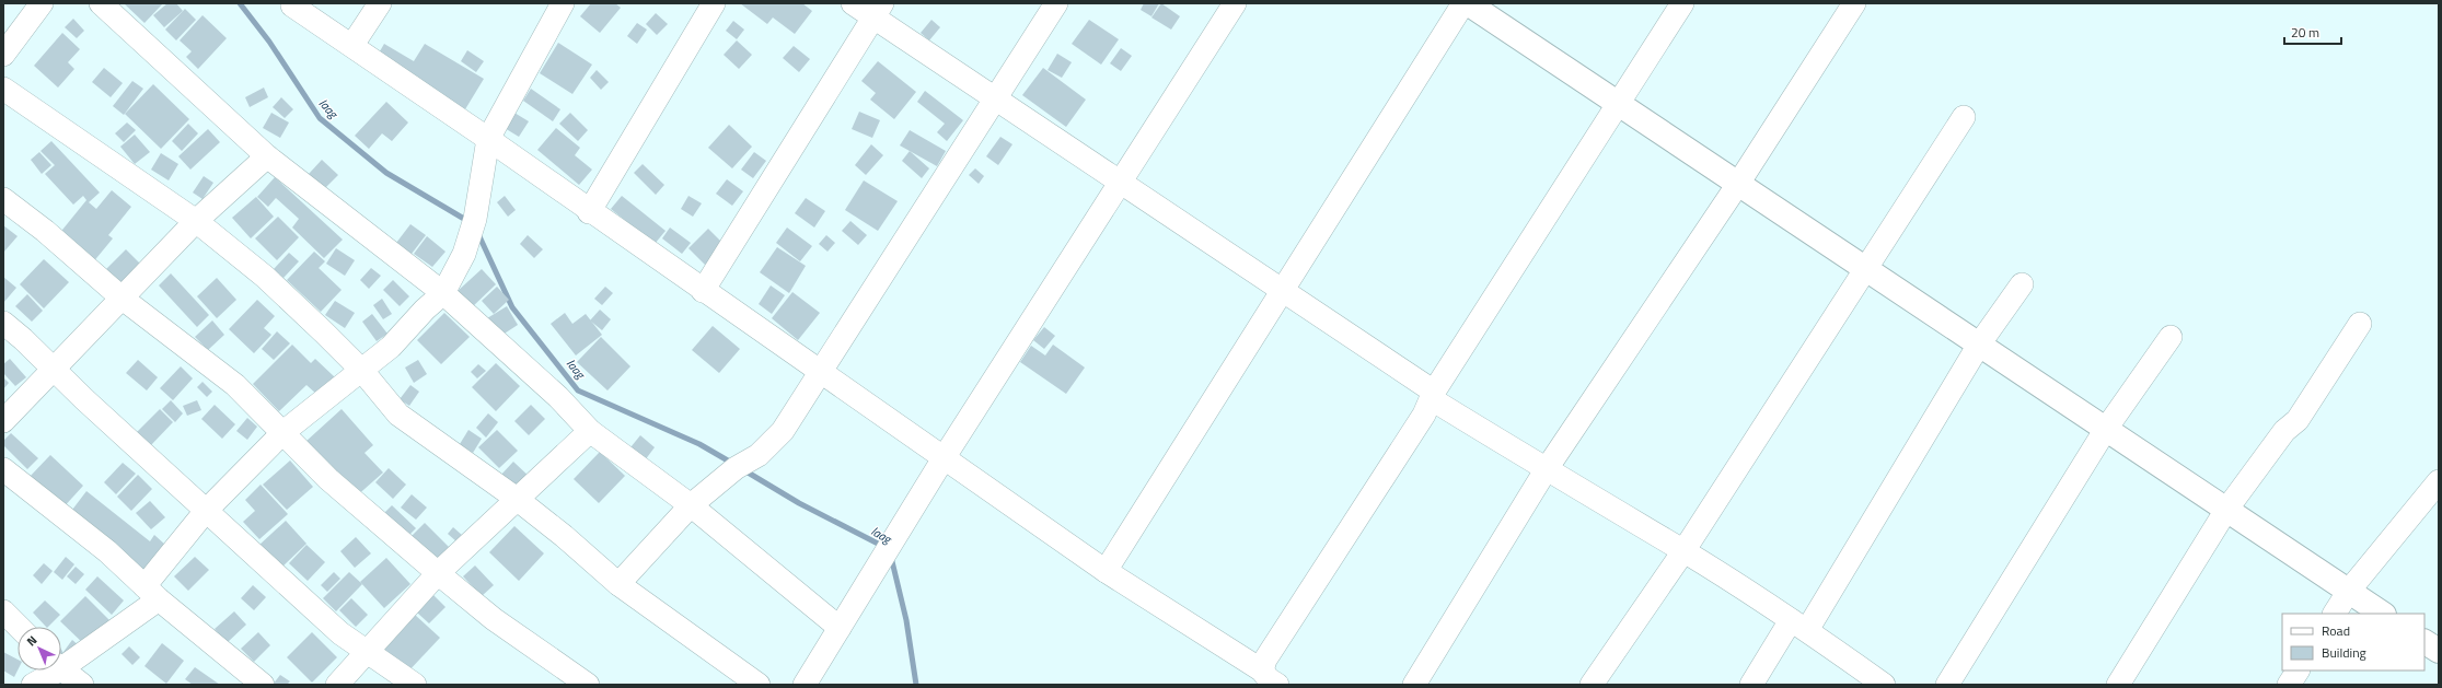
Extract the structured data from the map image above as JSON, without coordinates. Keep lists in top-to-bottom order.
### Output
{
  "water": ["laag"],
  "legend": ["Road", "Building"],
  "scale_bar": "20 m",
  "north": "top left"
}
